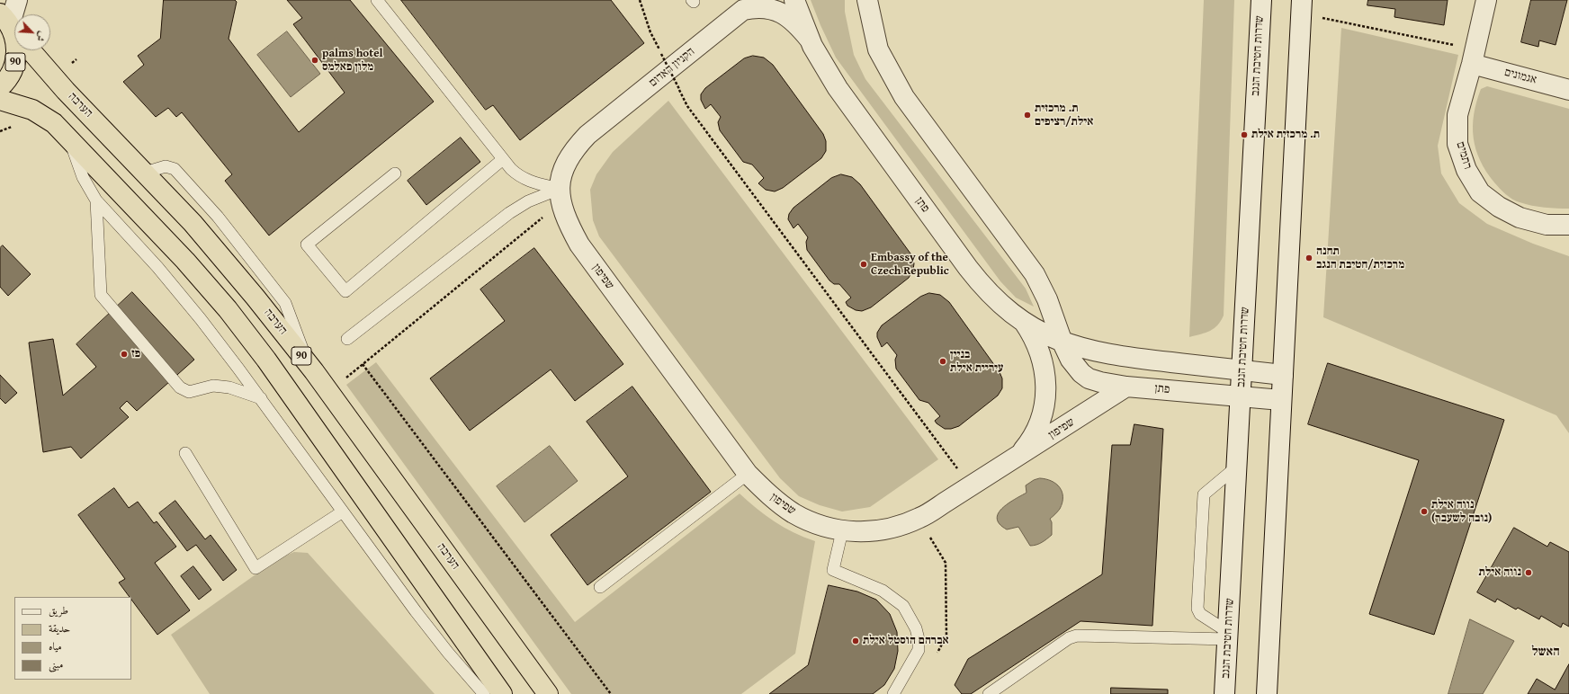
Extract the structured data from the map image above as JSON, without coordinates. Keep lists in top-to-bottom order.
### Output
{
  "streets": {
    "highway": ["90", "הערבה"],
    "street": [
      "שדרות חטיבת הנגב",
      "הקניון האדום",
      "אגמונים",
      "רתמים",
      "פתן",
      "שפיפון"
    ]
  },
  "crossings": [
    ["שדרות חטיבת הנגב", "פתן"],
    ["90", "הערבה"],
    ["הקניון האדום", "פתן"],
    ["הקניון האדום", "שפיפון"],
    ["אגמונים", "רתמים"],
    ["פתן", "שפיפון"]
  ],
  "districts": ["האשל"],
  "places": [
    "palms hotel מלון פאלמס",
    "ת. מרכזית אילת/רציפים",
    "ת. מרכזית אילת",
    "תחנה מרכזית/חטיבת הנגב",
    "Embassy of the Czech Republic",
    "פז",
    "בניין עיריית אילת",
    "נווה אילת (נובה לשעבר)",
    "נווה אילת",
    "אברהם הוסטל אילת"
  ],
  "legend": [
    "طريق",
    "حديقة",
    "مياه",
    "مبنى"
  ],
  "north": "bottom right"
}
